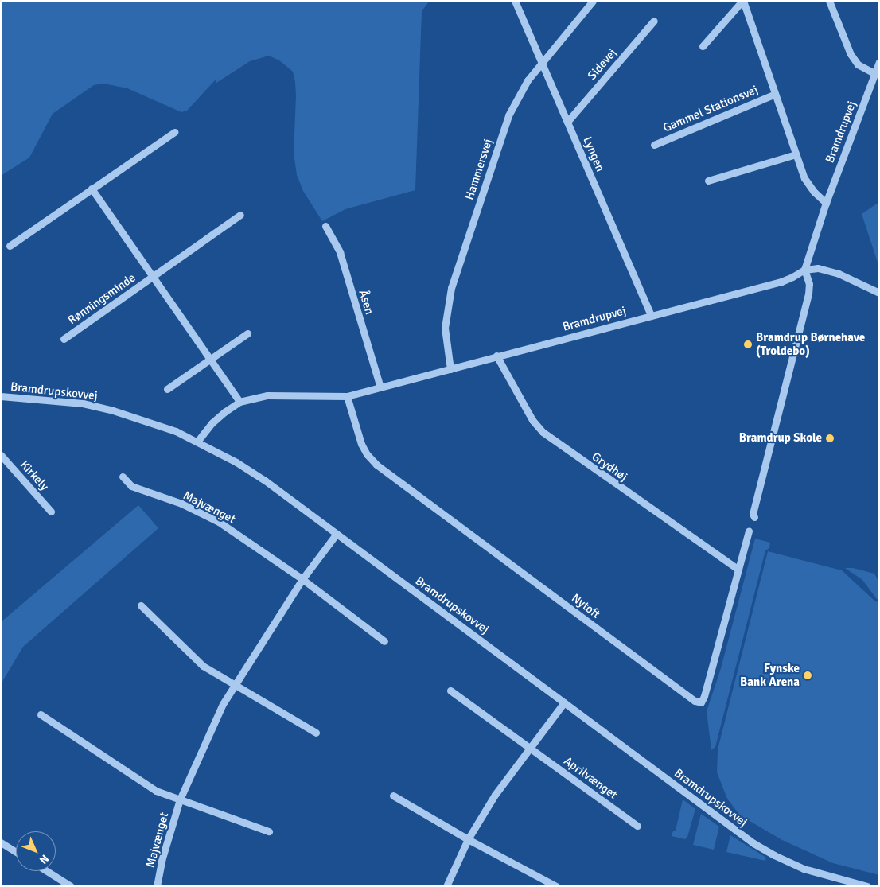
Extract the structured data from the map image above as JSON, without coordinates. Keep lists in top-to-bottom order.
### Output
{
  "streets": {
    "street": [
      "Sidevej",
      "Gammel Stationsvej",
      "Bramdrupvej",
      "Lyngen",
      "Hammersvej",
      "Rønningsminde",
      "Åsen",
      "Bramdrupskovvej",
      "Grydhøj",
      "Kirkely",
      "Majvænget",
      "Nytoft",
      "Aprilvænget"
    ]
  },
  "crossings": [
    ["Sidevej", "Lyngen"],
    ["Gammel Stationsvej", "Bramdrupvej"],
    ["Bramdrupvej", "Lyngen"],
    ["Bramdrupvej", "Hammersvej"],
    ["Bramdrupvej", "Rønningsminde"],
    ["Bramdrupvej", "Åsen"],
    ["Bramdrupvej", "Bramdrupskovvej"],
    ["Bramdrupvej", "Grydhøj"],
    ["Bramdrupvej", "Nytoft"],
    ["Lyngen", "Hammersvej"],
    ["Bramdrupskovvej", "Majvænget"],
    ["Grydhøj", "Nytoft"]
  ],
  "places": ["Bramdrup Børnehave (Troldebo)", "Bramdrup Skole", "Fynske Bank Arena"],
  "north": "bottom right"
}
